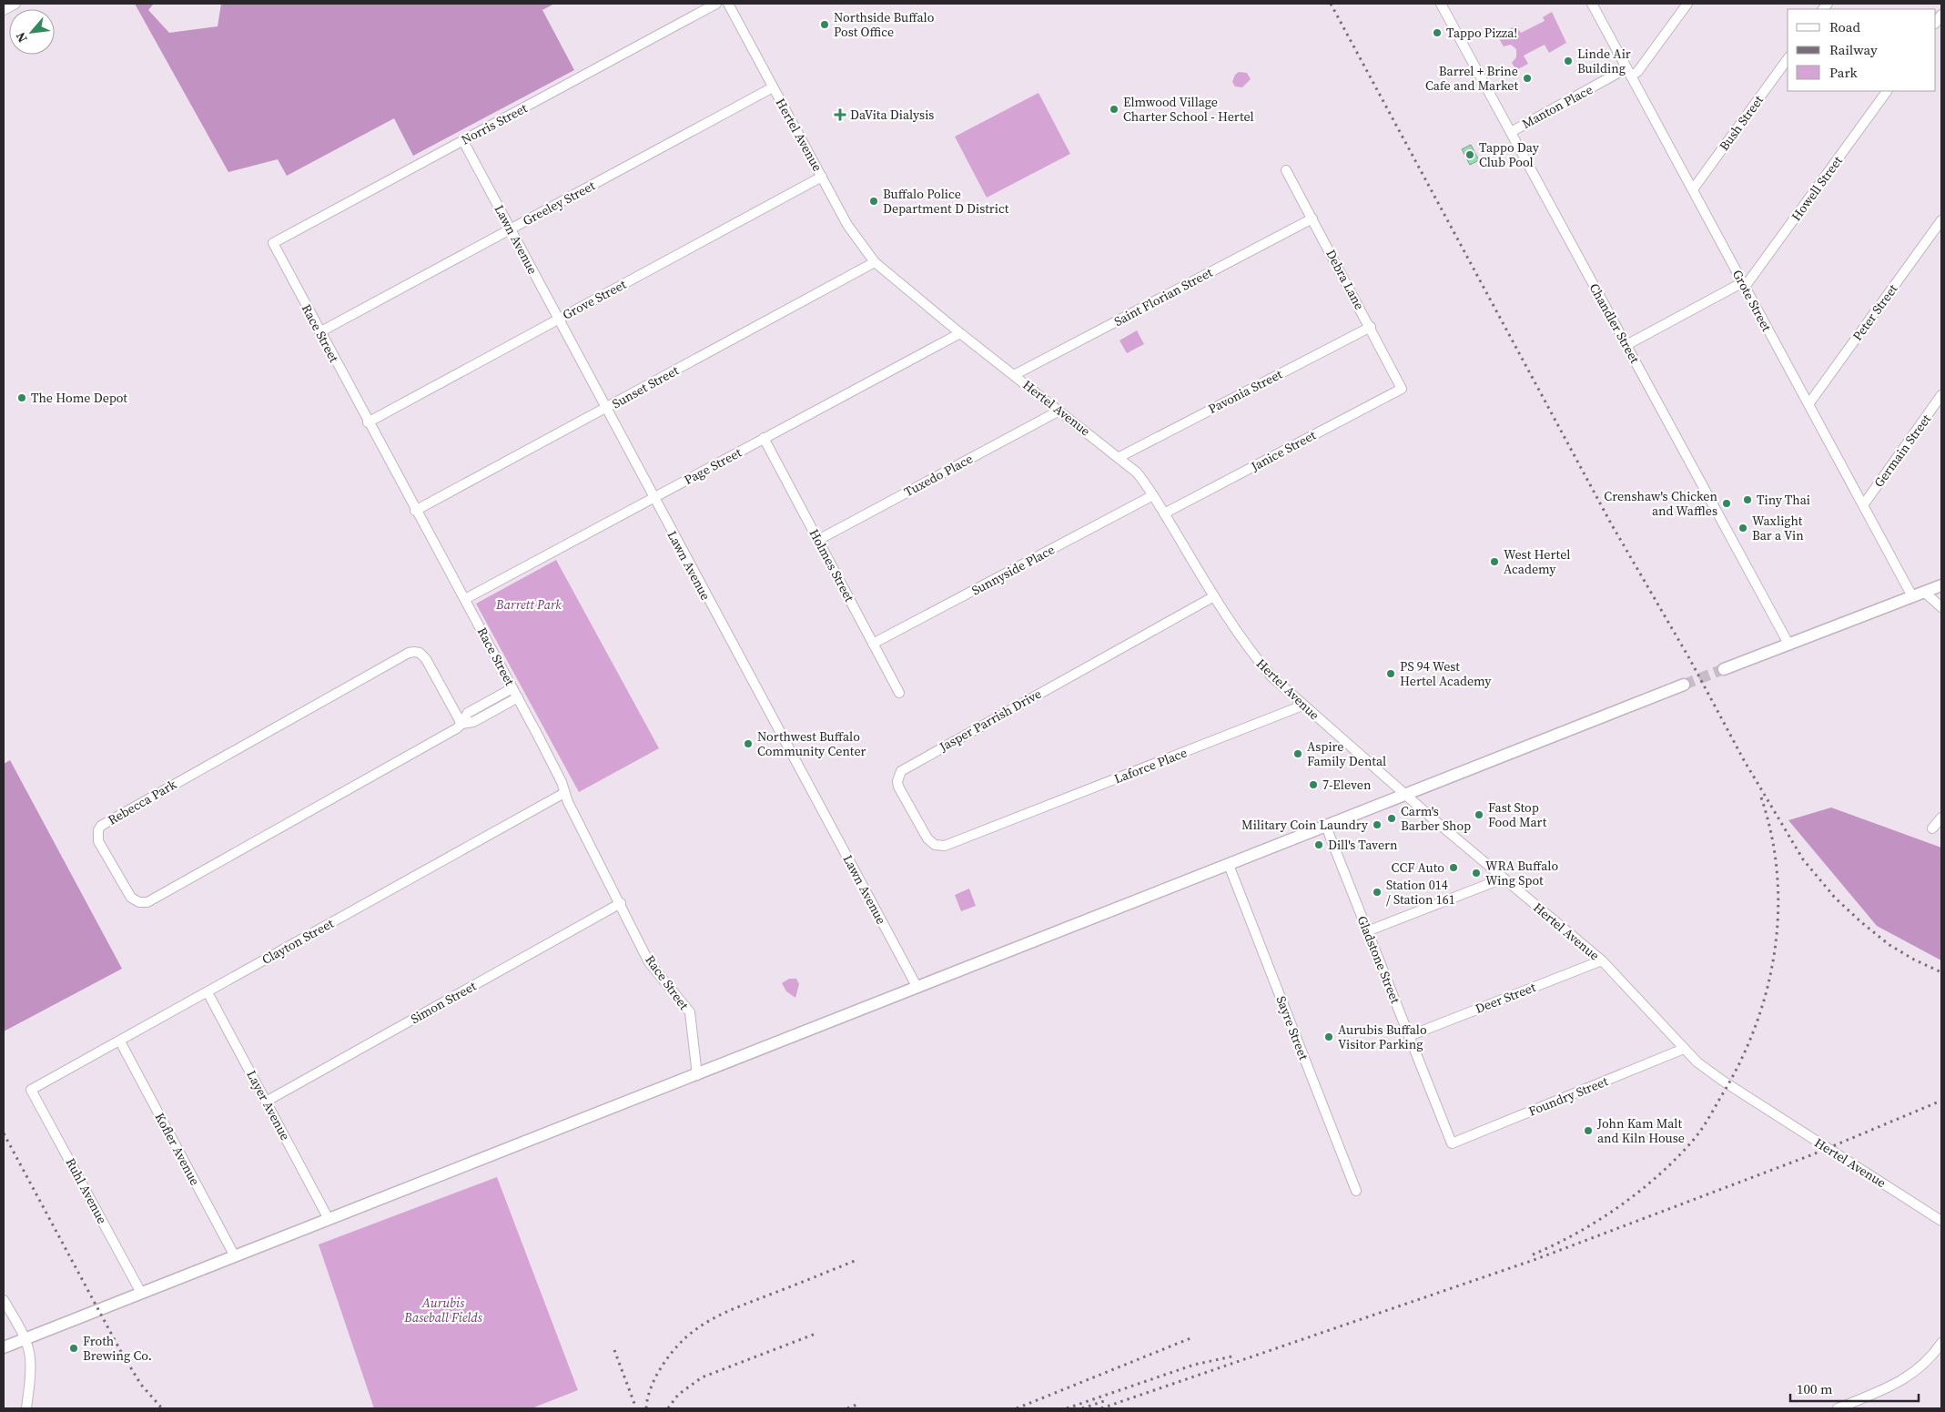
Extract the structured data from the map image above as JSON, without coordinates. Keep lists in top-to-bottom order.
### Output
{
  "streets": {
    "street": [
      "Manton Place",
      "Bush Street",
      "Norris Street",
      "Hertel Avenue",
      "Howell Street",
      "Greeley Street",
      "Lawn Avenue",
      "Debra Lane",
      "Saint Florian Street",
      "Grove Street",
      "Grote Street",
      "Peter Street",
      "Chandler Street",
      "Race Street",
      "Sunset Street",
      "Pavonia Street",
      "Janice Street",
      "Germain Street",
      "Page Street",
      "Tuxedo Place",
      "Holmes Street",
      "Sunnyside Place",
      "Jasper Parrish Drive",
      "Laforce Place",
      "Rebecca Park",
      "Clayton Street",
      "Gladstone Street",
      "Deer Street",
      "Simon Street",
      "Sayre Street",
      "Foundry Street",
      "Layer Avenue",
      "Kofler Avenue",
      "Ruhl Avenue"
    ]
  },
  "crossings": [
    ["Manton Place", "Grote Street"],
    ["Manton Place", "Chandler Street"],
    ["Bush Street", "Grote Street"],
    ["Norris Street", "Lawn Avenue"],
    ["Norris Street", "Race Street"],
    ["Hertel Avenue", "Greeley Street"],
    ["Hertel Avenue", "Saint Florian Street"],
    ["Hertel Avenue", "Grove Street"],
    ["Hertel Avenue", "Sunset Street"],
    ["Hertel Avenue", "Pavonia Street"],
    ["Hertel Avenue", "Janice Street"],
    ["Hertel Avenue", "Page Street"],
    ["Hertel Avenue", "Tuxedo Place"],
    ["Hertel Avenue", "Sunnyside Place"],
    ["Hertel Avenue", "Jasper Parrish Drive"],
    ["Hertel Avenue", "Laforce Place"],
    ["Hertel Avenue", "Deer Street"],
    ["Hertel Avenue", "Foundry Street"],
    ["Howell Street", "Grote Street"],
    ["Howell Street", "Chandler Street"],
    ["Greeley Street", "Lawn Avenue"],
    ["Greeley Street", "Race Street"],
    ["Lawn Avenue", "Grove Street"],
    ["Lawn Avenue", "Sunset Street"],
    ["Lawn Avenue", "Page Street"],
    ["Debra Lane", "Saint Florian Street"],
    ["Debra Lane", "Pavonia Street"],
    ["Debra Lane", "Janice Street"],
    ["Grove Street", "Race Street"],
    ["Grote Street", "Peter Street"],
    ["Grote Street", "Germain Street"],
    ["Race Street", "Sunset Street"],
    ["Race Street", "Page Street"],
    ["Race Street", "Rebecca Park"],
    ["Race Street", "Clayton Street"],
    ["Race Street", "Simon Street"],
    ["Page Street", "Holmes Street"],
    ["Tuxedo Place", "Holmes Street"],
    ["Holmes Street", "Sunnyside Place"],
    ["Jasper Parrish Drive", "Laforce Place"],
    ["Clayton Street", "Layer Avenue"],
    ["Clayton Street", "Kofler Avenue"],
    ["Clayton Street", "Ruhl Avenue"],
    ["Gladstone Street", "Deer Street"],
    ["Gladstone Street", "Foundry Street"],
    ["Simon Street", "Layer Avenue"]
  ],
  "parks": ["Barrett Park", "Aurubis Baseball Fields"],
  "places": {
    "other": [
      "Northside Buffalo Post Office",
      "Tappo Pizza!",
      "Linde Air Building",
      "Barrel + Brine Cafe and Market",
      "Elmwood Village Charter School - Hertel",
      "Tappo Day Club Pool",
      "Buffalo Police Department D District",
      "The Home Depot",
      "Tiny Thai",
      "Crenshaw's Chicken and Waffles",
      "Waxlight Bar a Vin",
      "West Hertel Academy",
      "PS 94 West Hertel Academy",
      "Northwest Buffalo Community Center",
      "Aspire Family Dental",
      "7-Eleven",
      "Fast Stop Food Mart",
      "Carm's Barber Shop",
      "Military Coin Laundry",
      "Dill's Tavern",
      "CCF Auto",
      "WRA Buffalo Wing Spot",
      "Station 014 / Station 161",
      "Aurubis Buffalo Visitor Parking",
      "John Kam Malt and Kiln House",
      "Froth Brewing Co."
    ],
    "health": ["DaVita Dialysis"]
  },
  "legend": ["Road", "Railway", "Park"],
  "scale_bar": "100 m",
  "north": "bottom left"
}
